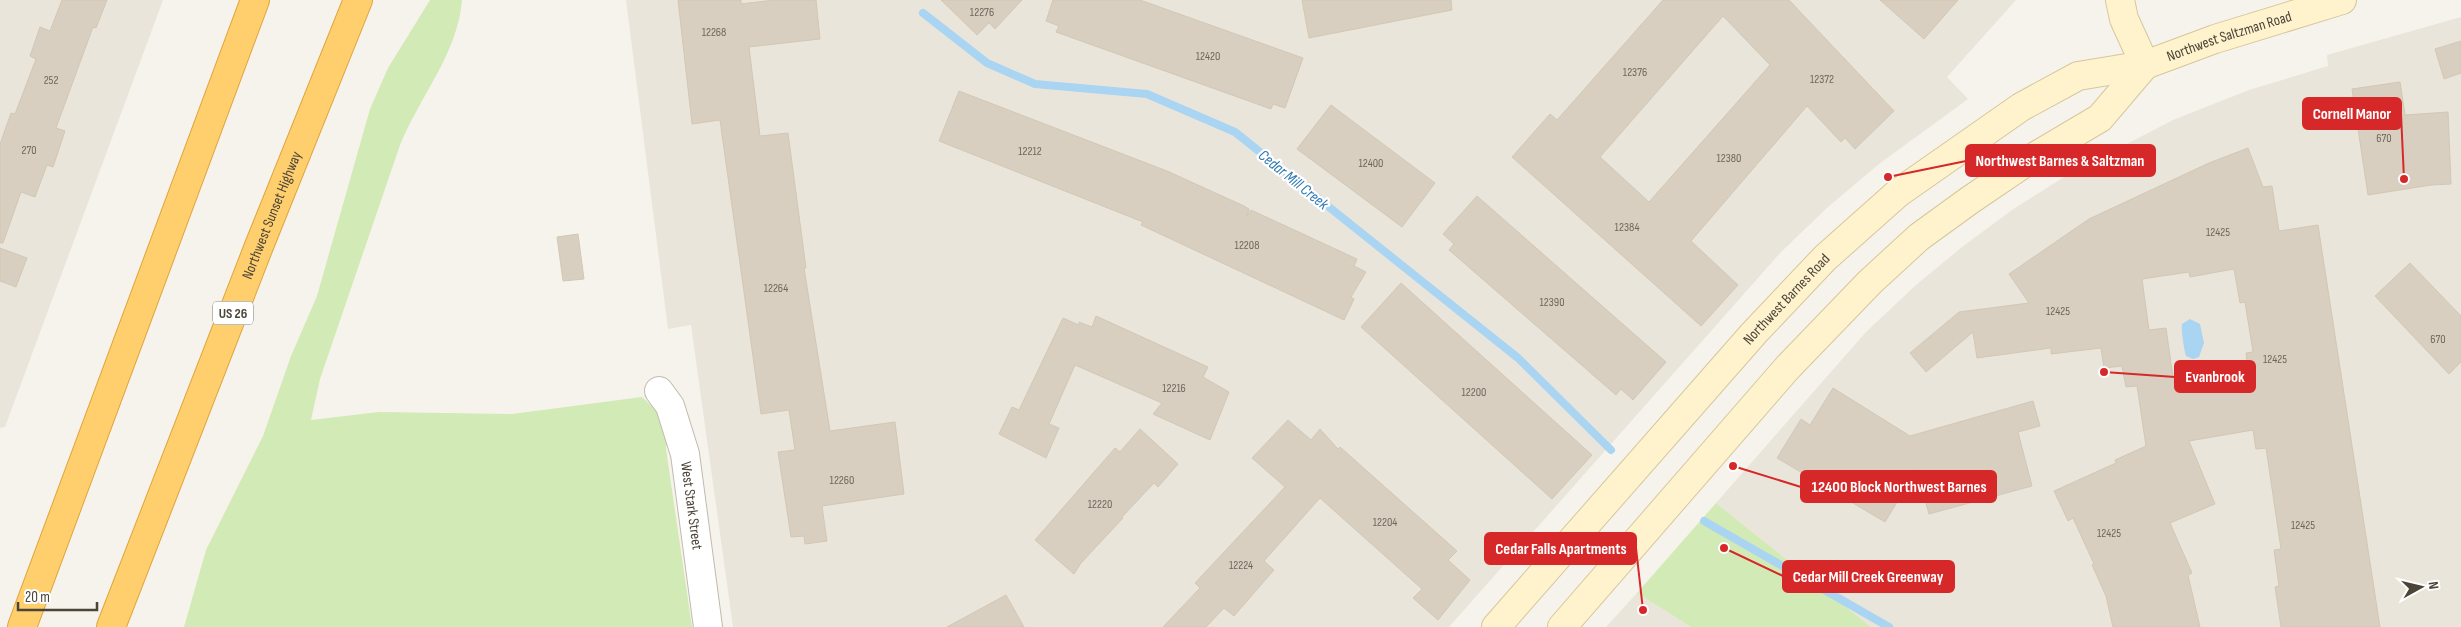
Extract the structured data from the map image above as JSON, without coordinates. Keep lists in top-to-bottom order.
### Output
{
  "streets": {
    "highway": ["Northwest Sunset Highway", "US 26"],
    "main road": ["Northwest Saltzman Road", "Northwest Barnes Road"],
    "street": ["West Stark Street"]
  },
  "crossings": [
    ["Northwest Saltzman Road", "Northwest Barnes Road"]
  ],
  "water": ["Cedar Mill Creek"],
  "places": [
    "Northwest Barnes & Saltzman",
    "Cornell Manor",
    "Evanbrook",
    "12400 Block Northwest Barnes",
    "Cedar Mill Creek Greenway",
    "Cedar Falls Apartments"
  ],
  "house_numbers": [
    "12276",
    "12268",
    "12420",
    "12376",
    "12372",
    "252",
    "670",
    "270",
    "12212",
    "12380",
    "12400",
    "12384",
    "12425",
    "12208",
    "12264",
    "12390",
    "12425",
    "670",
    "12425",
    "12216",
    "12200",
    "12260",
    "12220",
    "12204",
    "12425",
    "12425",
    "12224"
  ],
  "scale_bar": "20 m",
  "north": "right"
}
